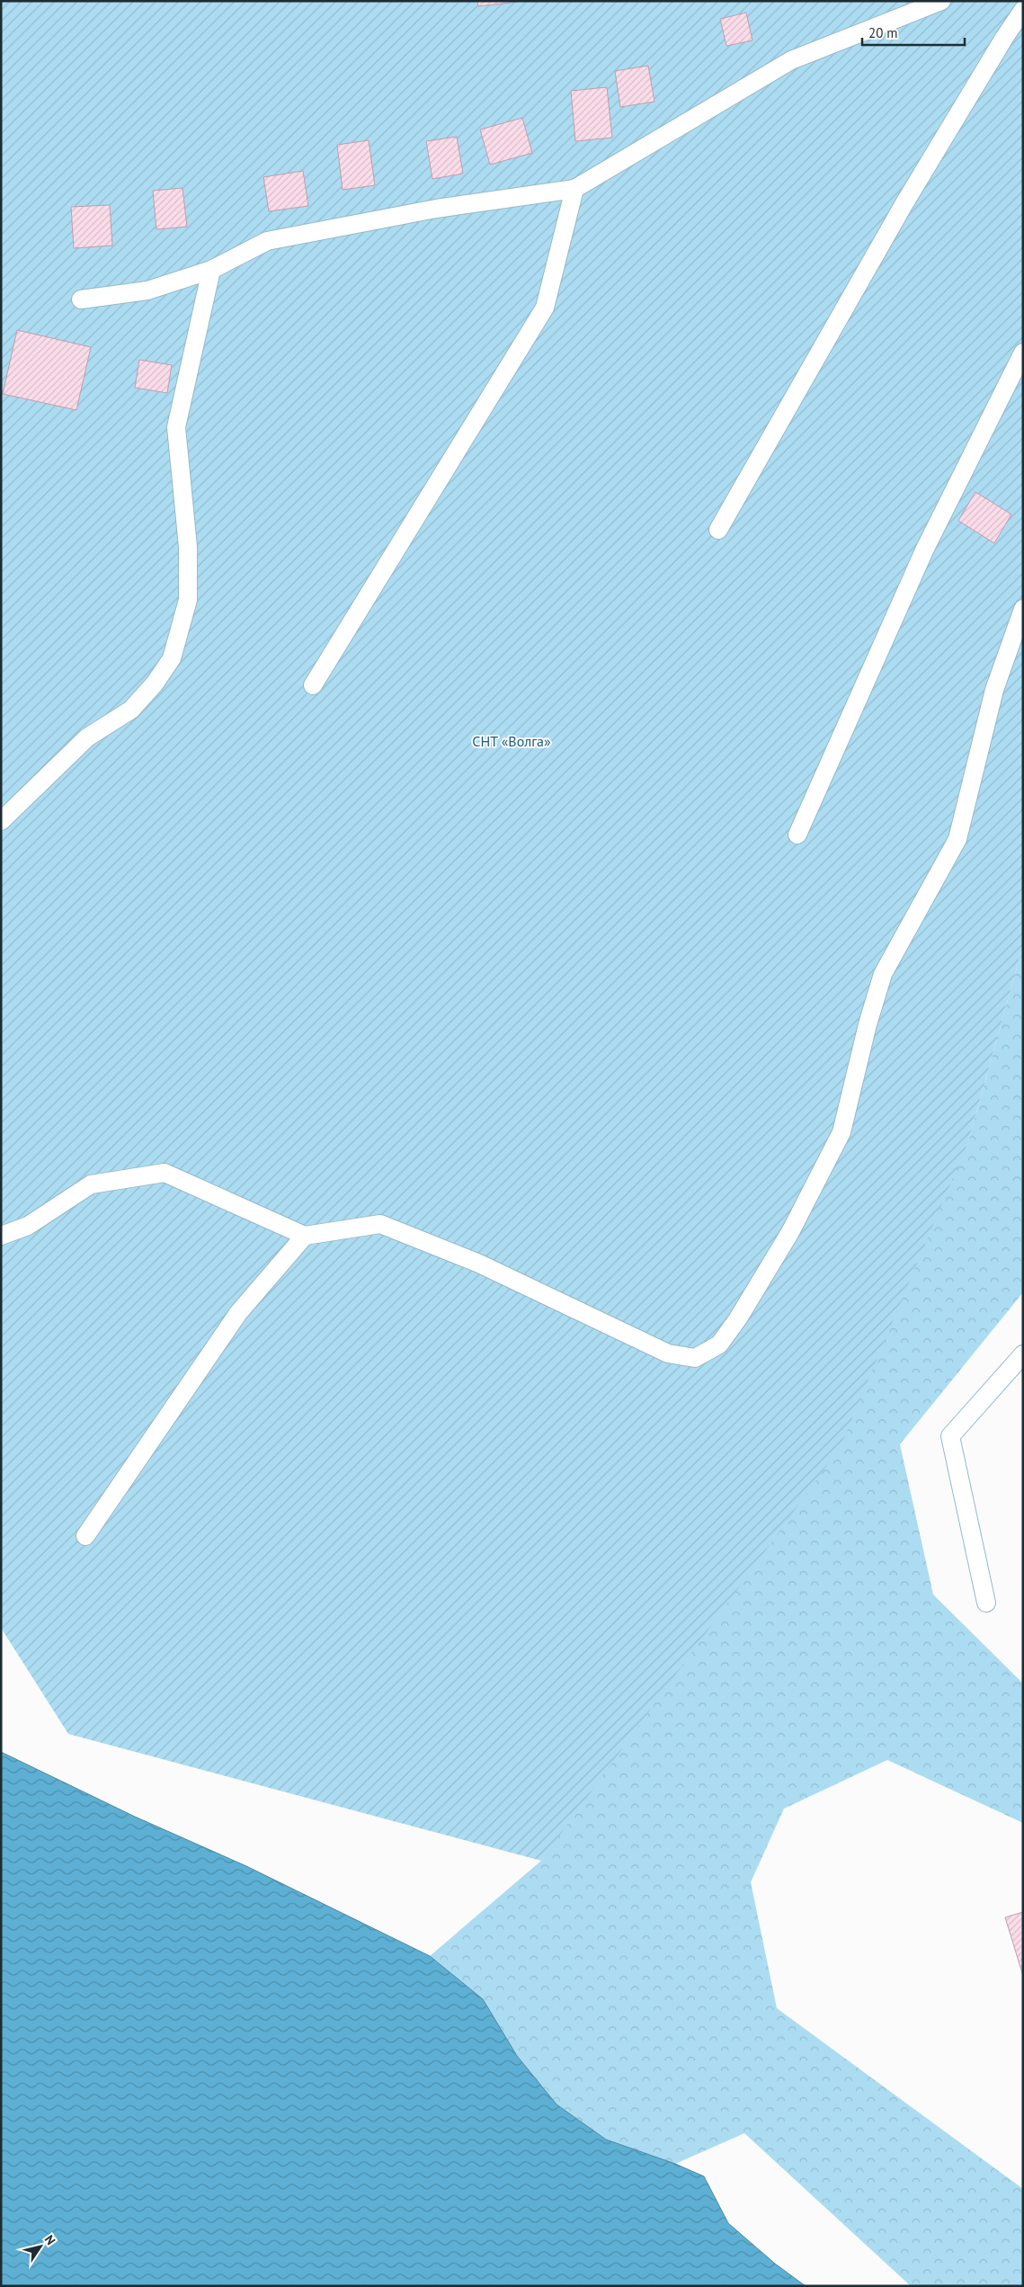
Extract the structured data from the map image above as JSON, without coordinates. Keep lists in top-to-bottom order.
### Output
{
  "parks": ["СНТ «Волга»"],
  "scale_bar": "20 m",
  "north": "top right"
}
